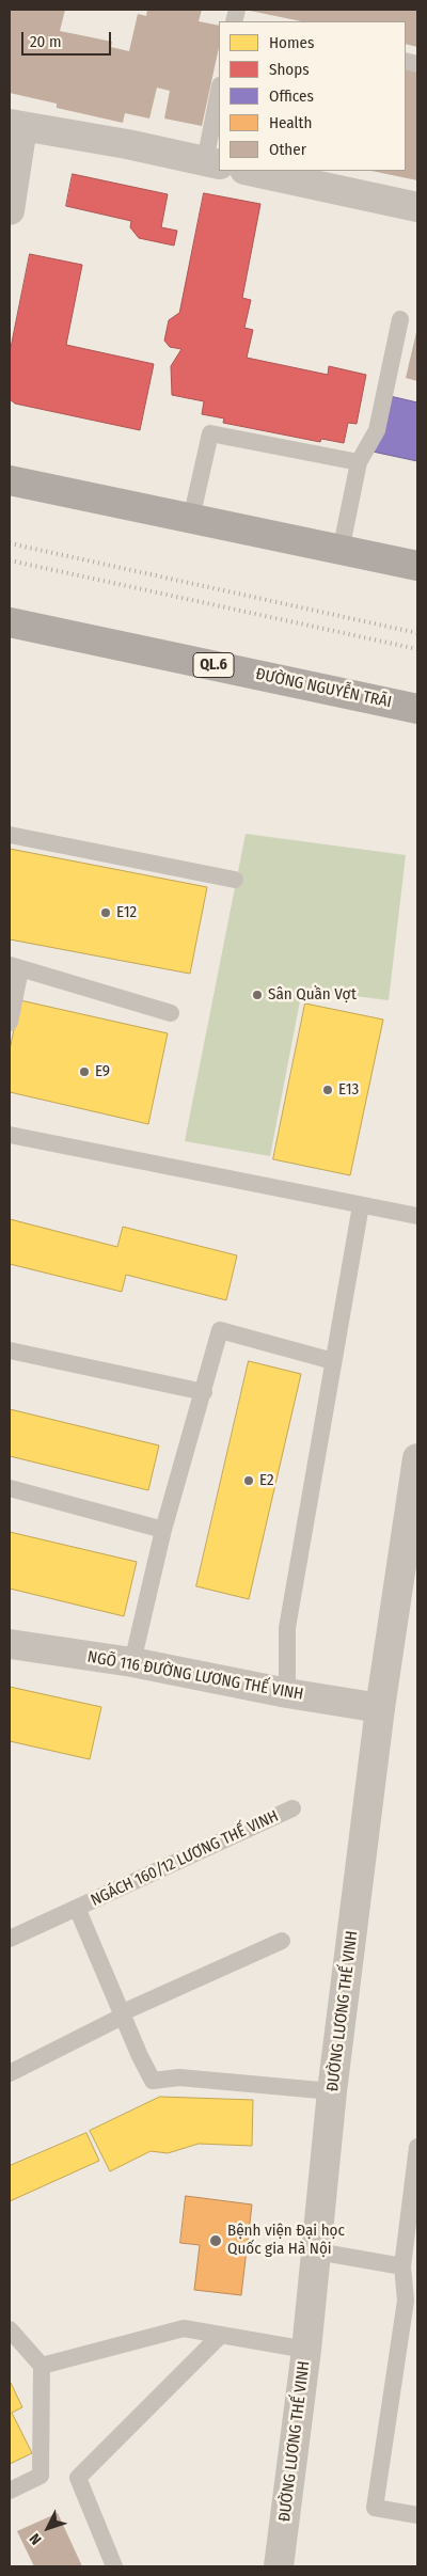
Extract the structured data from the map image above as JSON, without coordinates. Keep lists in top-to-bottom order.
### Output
{
  "streets": {
    "highway": ["QL.6", "ĐƯỜNG NGUYỄN TRÃI"],
    "street": ["NGÕ 116 ĐƯỜNG LƯƠNG THẾ VINH", "ĐƯỜNG LƯƠNG THẾ VINH"],
    "lane": ["NGÁCH 160/12 LƯƠNG THẾ VINH"]
  },
  "crossings": [
    ["NGÕ 116 ĐƯỜNG LƯƠNG THẾ VINH", "ĐƯỜNG LƯƠNG THẾ VINH"]
  ],
  "places": [
    "E12",
    "Sân Quần Vợt",
    "E9",
    "E13",
    "E2",
    "Bệnh viện Đại học Quốc gia Hà Nội"
  ],
  "legend": [
    "Homes",
    "Shops",
    "Offices",
    "Health",
    "Other"
  ],
  "scale_bar": "20 m",
  "north": "bottom left"
}
